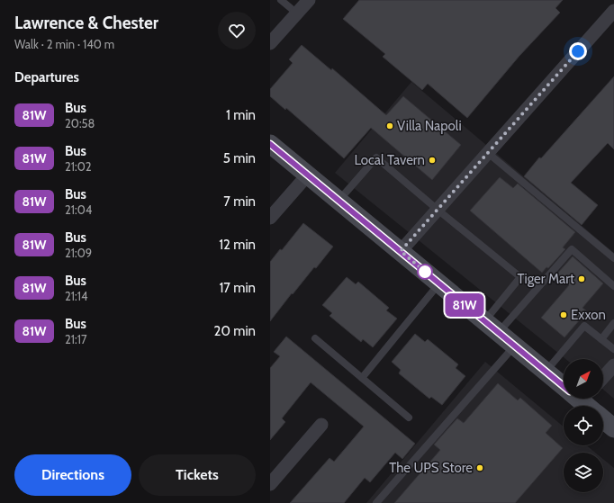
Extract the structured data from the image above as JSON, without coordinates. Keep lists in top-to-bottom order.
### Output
{
  "places": [
    "Villa Napoli",
    "Local Tavern",
    "Tiger Mart",
    "Exxon",
    "The UPS Store"
  ],
  "lines": ["bus line 81W"],
  "north": "top right",
  "page": {
    "heading": [
      ["Lawrence & Chester", "Walk · 2 min · 140 m"],
      "Departures"
    ],
    "on_map": "81W",
    "list": [
      {
        "mark": "81W",
        "name": "Bus",
        "note": "20:58",
        "value": "1 min"
      },
      {
        "mark": "81W",
        "name": "Bus",
        "note": "21:02",
        "value": "5 min"
      },
      {
        "mark": "81W",
        "name": "Bus",
        "note": "21:04",
        "value": "7 min"
      },
      {
        "mark": "81W",
        "name": "Bus",
        "note": "21:09",
        "value": "12 min"
      },
      {
        "mark": "81W",
        "name": "Bus",
        "note": "21:14",
        "value": "17 min"
      },
      {
        "mark": "81W",
        "name": "Bus",
        "note": "21:17",
        "value": "20 min"
      }
    ],
    "buttons": ["Directions", "Tickets"]
  }
}
